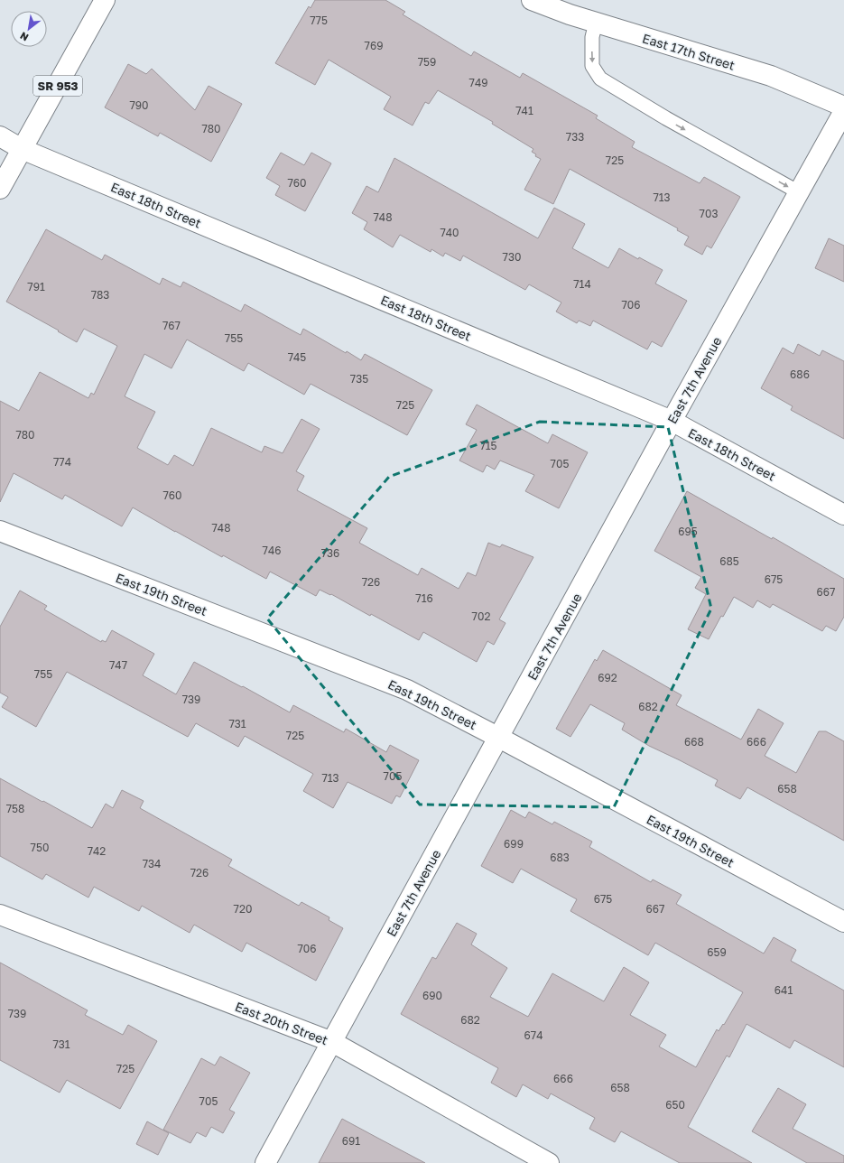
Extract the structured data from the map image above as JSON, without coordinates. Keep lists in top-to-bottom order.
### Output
{
  "streets": {
    "street": [
      "East 17th Street",
      "SR 953",
      "East 18th Street",
      "East 7th Avenue",
      "East 19th Street",
      "East 20th Street"
    ]
  },
  "crossings": [
    ["SR 953", "East 18th Street"],
    ["East 18th Street", "East 7th Avenue"],
    ["East 7th Avenue", "East 19th Street"],
    ["East 7th Avenue", "East 20th Street"]
  ],
  "house_numbers": [
    "775",
    "769",
    "759",
    "749",
    "790",
    "741",
    "780",
    "733",
    "725",
    "760",
    "713",
    "703",
    "748",
    "740",
    "730",
    "714",
    "791",
    "783",
    "706",
    "767",
    "755",
    "745",
    "686",
    "735",
    "725",
    "780",
    "715",
    "774",
    "705",
    "760",
    "748",
    "695",
    "746",
    "736",
    "685",
    "675",
    "726",
    "667",
    "716",
    "702",
    "747",
    "755",
    "692",
    "739",
    "682",
    "731",
    "725",
    "668",
    "666",
    "705",
    "713",
    "658",
    "758",
    "699",
    "750",
    "742",
    "683",
    "734",
    "726",
    "675",
    "720",
    "667",
    "706",
    "659",
    "641",
    "690",
    "739",
    "682",
    "674",
    "731",
    "725",
    "666",
    "658",
    "705",
    "650",
    "691"
  ],
  "north": "bottom left"
}
